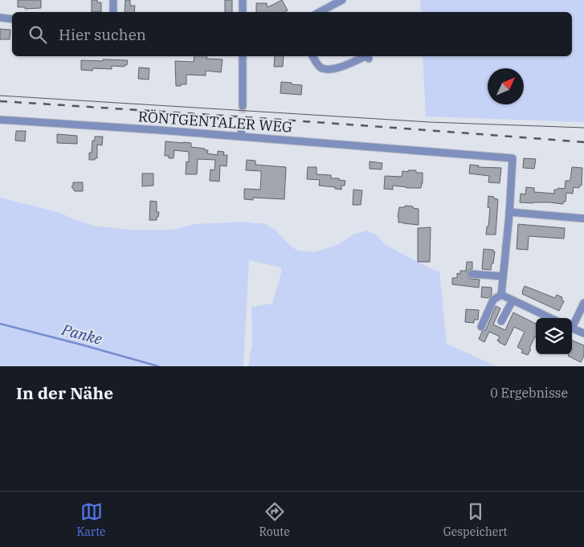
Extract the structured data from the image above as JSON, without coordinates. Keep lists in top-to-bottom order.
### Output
{
  "streets": {
    "street": ["RÖNTGENTALER WEG"]
  },
  "water": ["Panke"],
  "north": "top right",
  "page": {
    "search": "Hier suchen",
    "heading": ["In der Nähe", "0 Ergebnisse"],
    "nav": ["Karte", "Route", "Gespeichert"]
  }
}
